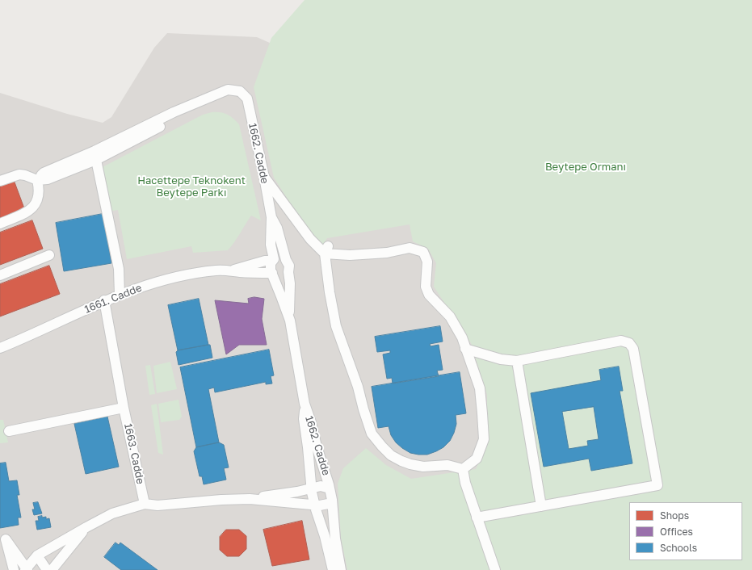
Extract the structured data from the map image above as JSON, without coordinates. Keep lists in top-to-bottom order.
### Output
{
  "streets": {
    "street": ["1662. Cadde", "1661. Cadde", "1663. Cadde"]
  },
  "crossings": [
    ["1662. Cadde", "1661. Cadde"],
    ["1661. Cadde", "1663. Cadde"]
  ],
  "parks": ["Beytepe Ormanı", "Hacettepe Teknokent Beytepe Parkı"],
  "legend": ["Shops", "Offices", "Schools"]
}
